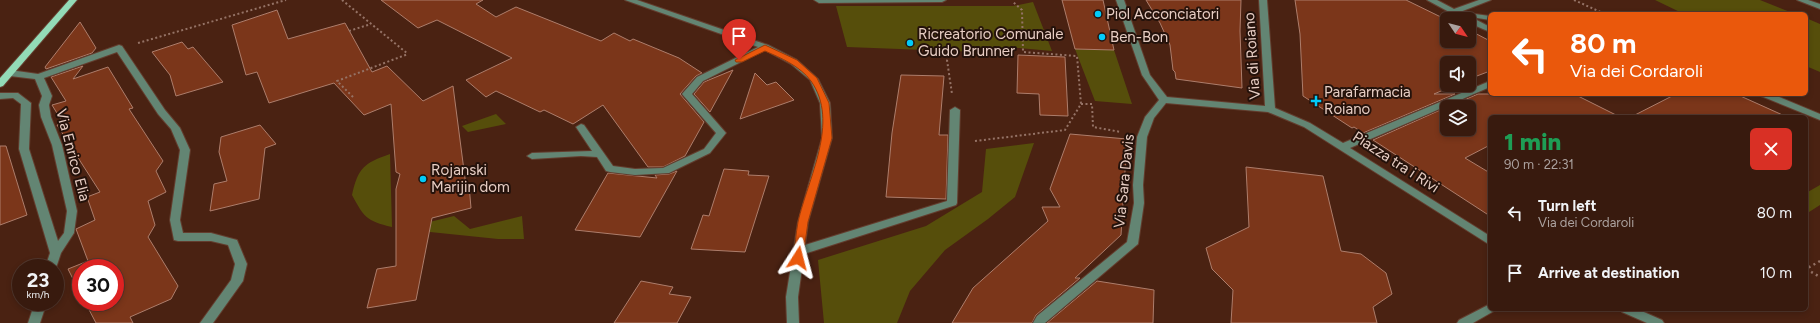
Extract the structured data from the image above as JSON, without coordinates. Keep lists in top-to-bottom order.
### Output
{
  "streets": {
    "street": [
      "Via di Roiano",
      "Via Enrico Elia",
      "Piazza tra i Rivi",
      "Via Sara Davis"
    ]
  },
  "crossings": [
    ["Via di Roiano", "Piazza tra i Rivi"],
    ["Piazza tra i Rivi", "Via Sara Davis"]
  ],
  "places": {
    "other": [
      "Piol Acconciatori",
      "Ben-Bon",
      "Ricreatorio Comunale Guido Brunner",
      "Rojanski Marijin dom"
    ],
    "health": ["Parafarmacia Roiano"]
  },
  "north": "bottom right",
  "page": {
    "turn": ["80 m", "Via dei Cordaroli"],
    "heading": ["1 min", "90 m · 22:31"],
    "list": [
      {
        "name": "Turn left",
        "note": "Via dei Cordaroli",
        "value": "80 m"
      },
      {
        "name": "Arrive at destination",
        "value": "10 m"
      }
    ],
    "speed": "23 km/h",
    "limit": "30"
  }
}
